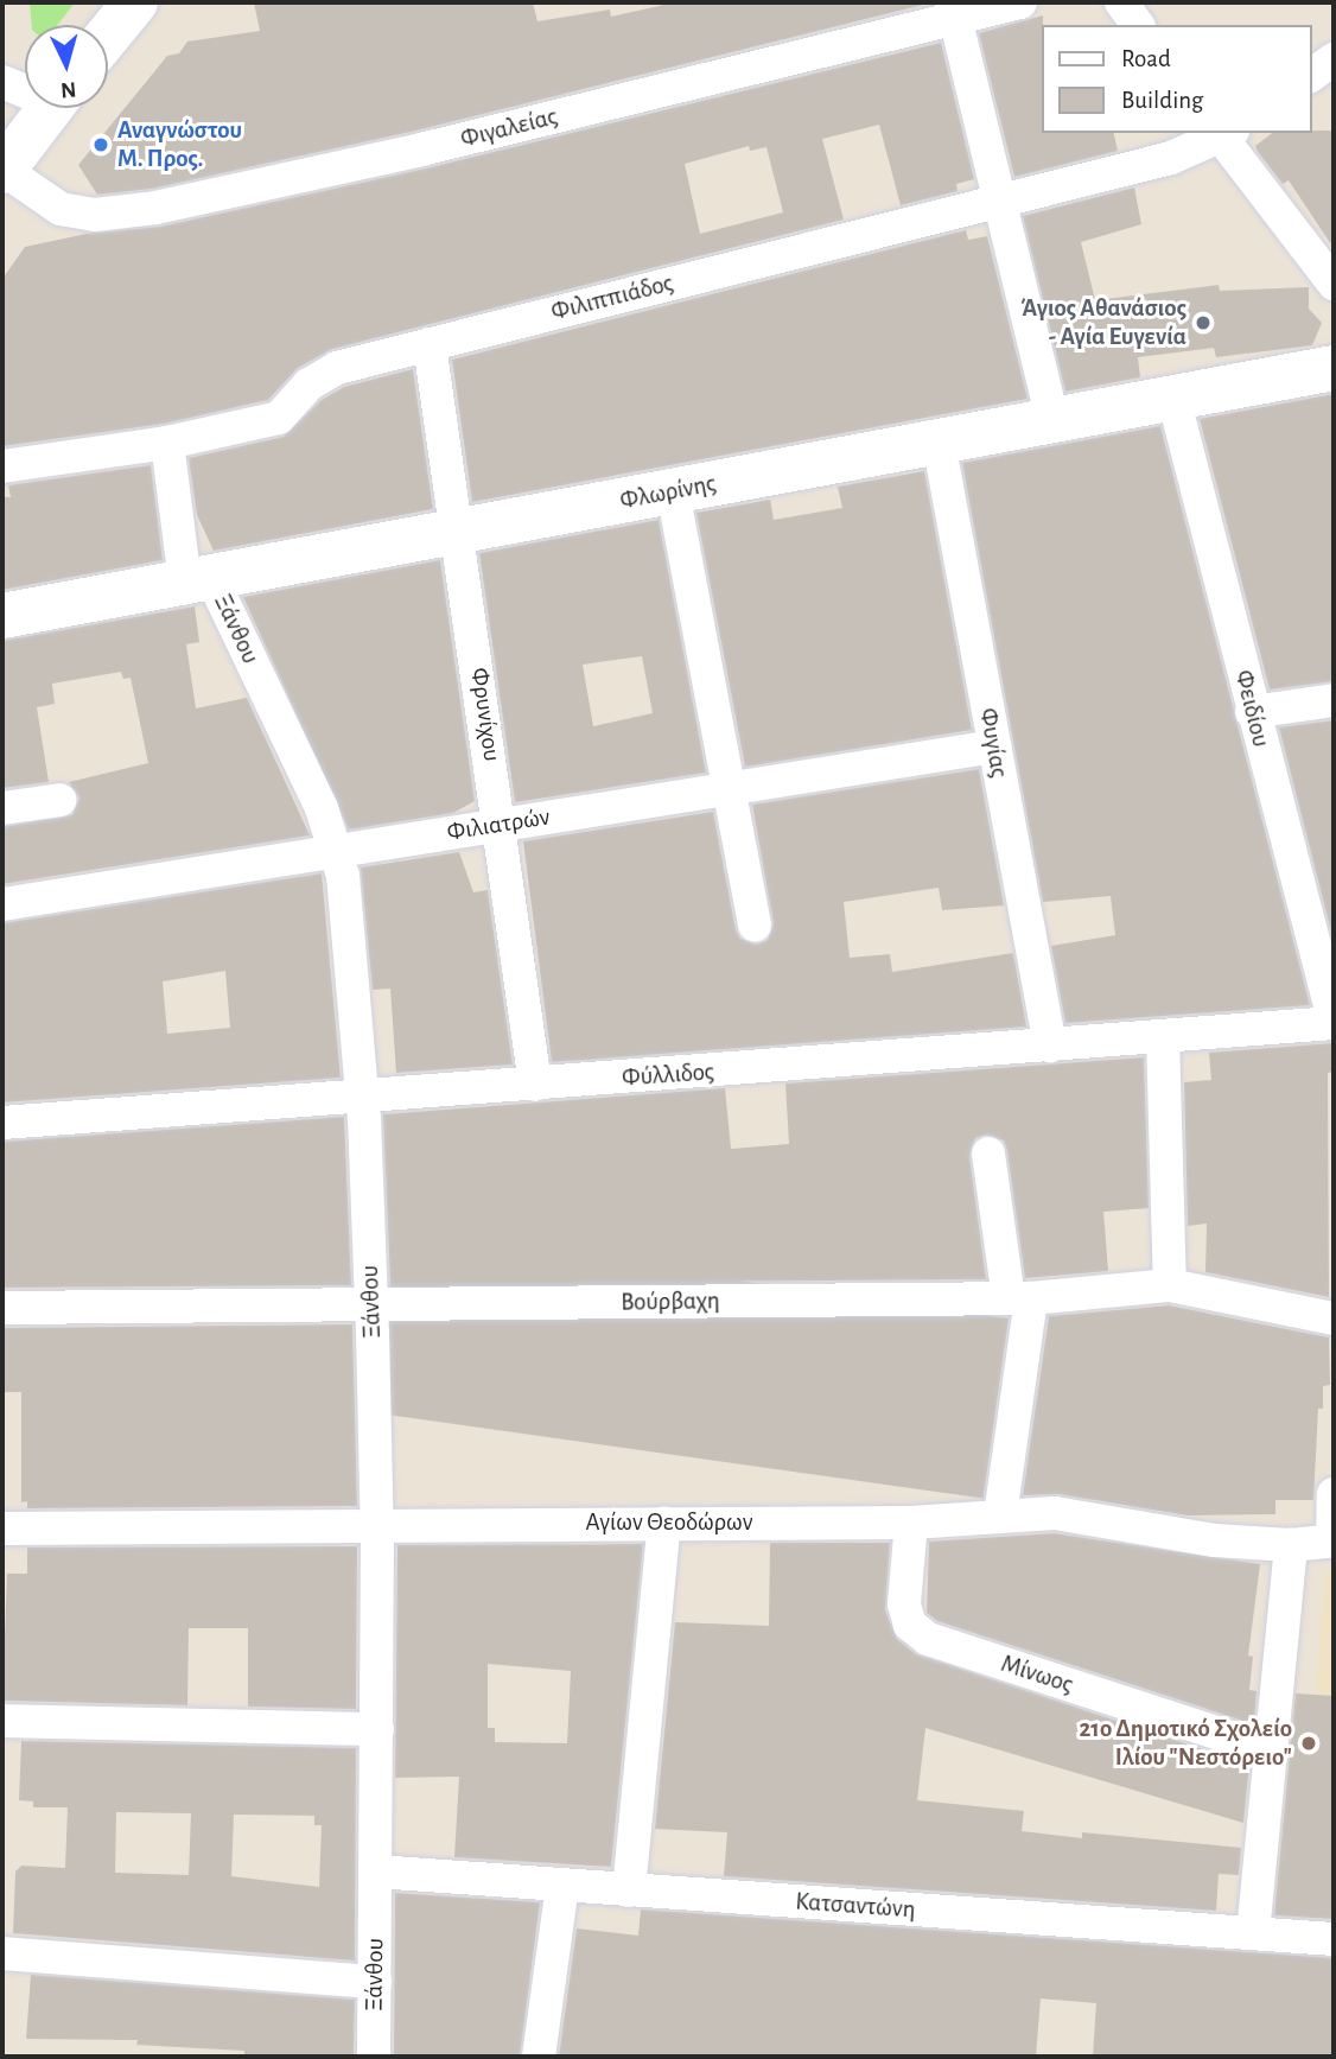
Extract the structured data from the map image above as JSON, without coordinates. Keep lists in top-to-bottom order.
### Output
{
  "streets": {
    "street": [
      "Φιγαλείας",
      "Φιλιππιάδος",
      "Φλωρίνης",
      "Ξάνθου",
      "Φειδίου",
      "Φρυνίχου",
      "Φυγίας",
      "Φιλιατρών",
      "Φύλλιδος",
      "Βούρβαχη",
      "Αγίων Θεοδώρων",
      "Μίνωος",
      "Κατσαντώνη"
    ]
  },
  "crossings": [
    ["Φιλιππιάδος", "Ξάνθου"],
    ["Φιλιππιάδος", "Φρυνίχου"],
    ["Φλωρίνης", "Ξάνθου"],
    ["Φλωρίνης", "Φειδίου"],
    ["Φλωρίνης", "Φρυνίχου"],
    ["Φλωρίνης", "Φυγίας"],
    ["Ξάνθου", "Φιλιατρών"],
    ["Ξάνθου", "Φύλλιδος"],
    ["Ξάνθου", "Βούρβαχη"],
    ["Ξάνθου", "Αγίων Θεοδώρων"],
    ["Ξάνθου", "Κατσαντώνη"],
    ["Φειδίου", "Φύλλιδος"],
    ["Φρυνίχου", "Φιλιατρών"],
    ["Φρυνίχου", "Φύλλιδος"],
    ["Φυγίας", "Φιλιατρών"],
    ["Φυγίας", "Φύλλιδος"],
    ["Αγίων Θεοδώρων", "Μίνωος"]
  ],
  "places": ["Αναγνώστου Μ. Προς.", "Άγιος Αθανάσιος - Αγία Ευγενία", "21ο Δημοτικό Σχολείο Ιλίου \"Νεστόρειο\""],
  "legend": ["Road", "Building"],
  "north": "bottom"
}
